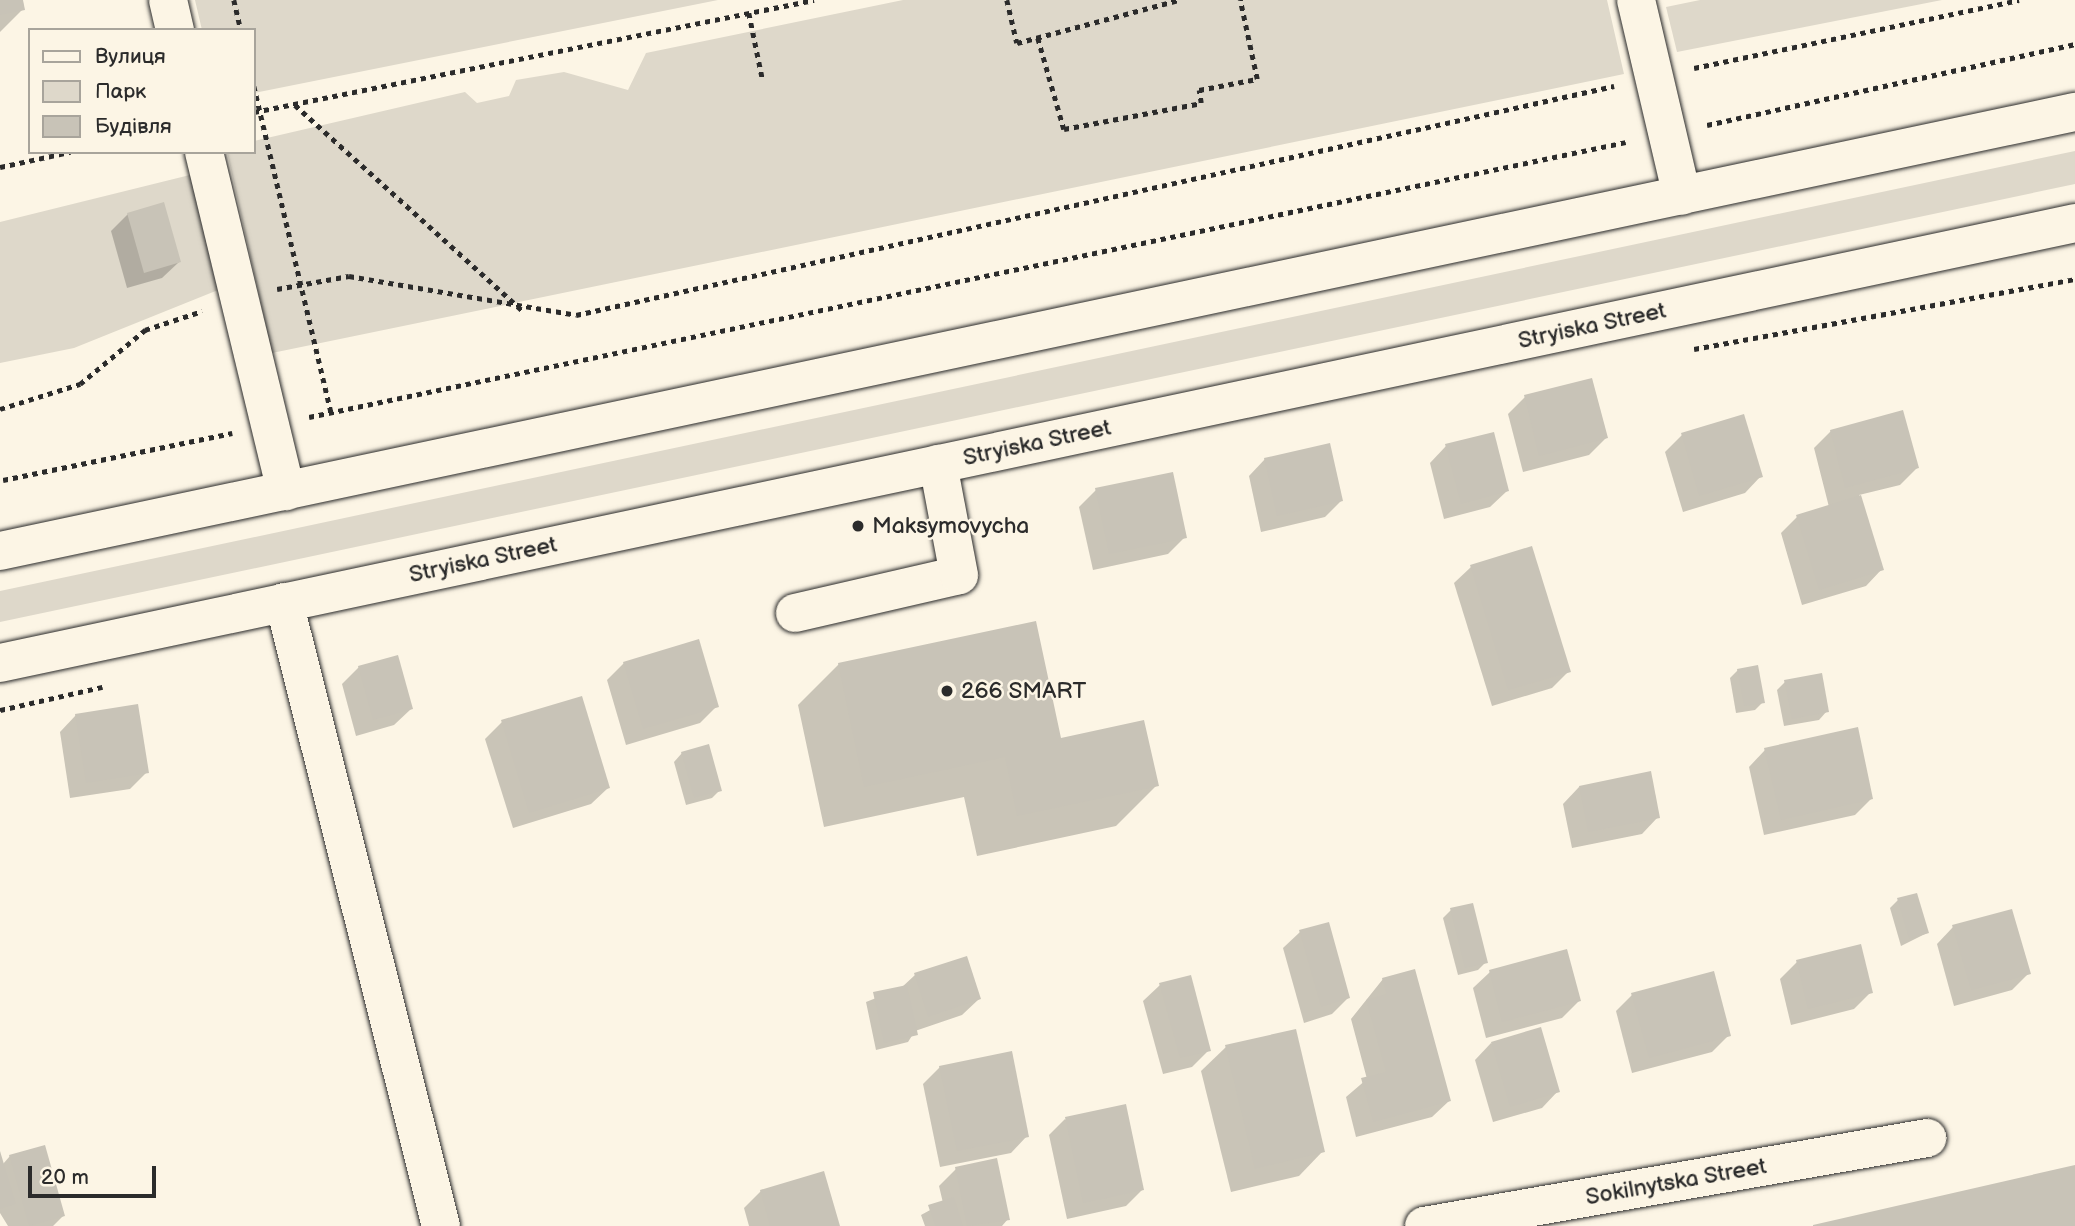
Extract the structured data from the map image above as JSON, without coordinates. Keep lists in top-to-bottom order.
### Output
{
  "streets": {
    "main road": ["Stryiska Street", "Sokilnytska Street"]
  },
  "places": ["Maksymovycha", "266 SMART"],
  "legend": ["Вулиця", "Парк", "Будівля"],
  "scale_bar": "20 m"
}
